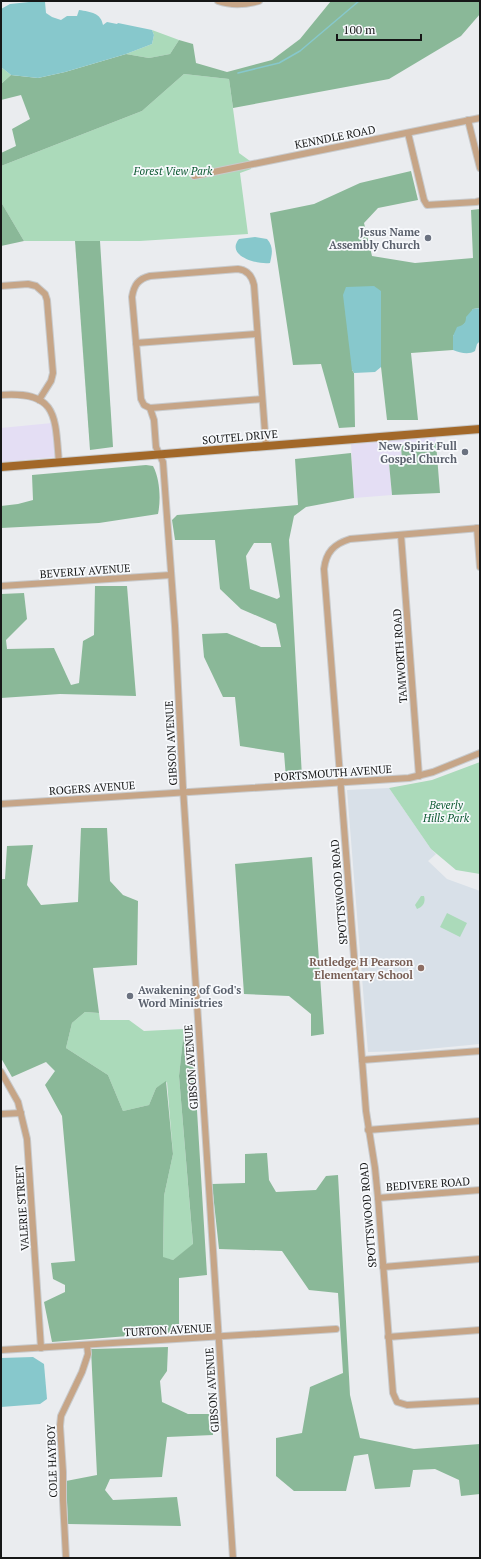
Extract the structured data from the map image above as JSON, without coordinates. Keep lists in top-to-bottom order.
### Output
{
  "streets": {
    "main road": ["SOUTEL DRIVE"],
    "street": [
      "KENNDLE ROAD",
      "BEVERLY AVENUE",
      "TAMWORTH ROAD",
      "GIBSON AVENUE",
      "PORTSMOUTH AVENUE",
      "ROGERS AVENUE",
      "SPOTTSWOOD ROAD",
      "BEDIVERE ROAD",
      "VALERIE STREET",
      "TURTON AVENUE",
      "COLE HAYBOY"
    ]
  },
  "crossings": [
    ["SOUTEL DRIVE", "GIBSON AVENUE"],
    ["BEVERLY AVENUE", "GIBSON AVENUE"],
    ["TAMWORTH ROAD", "PORTSMOUTH AVENUE"],
    ["TAMWORTH ROAD", "SPOTTSWOOD ROAD"],
    ["GIBSON AVENUE", "PORTSMOUTH AVENUE"],
    ["GIBSON AVENUE", "ROGERS AVENUE"],
    ["GIBSON AVENUE", "TURTON AVENUE"],
    ["PORTSMOUTH AVENUE", "ROGERS AVENUE"],
    ["PORTSMOUTH AVENUE", "SPOTTSWOOD ROAD"],
    ["SPOTTSWOOD ROAD", "BEDIVERE ROAD"],
    ["VALERIE STREET", "TURTON AVENUE"],
    ["TURTON AVENUE", "COLE HAYBOY"]
  ],
  "parks": ["Forest View Park", "Beverly Hills Park"],
  "places": [
    "Jesus Name Assembly Church",
    "New Spirit Full Gospel Church",
    "Rutledge H Pearson Elementary School",
    "Awakening of God's Word Ministries"
  ],
  "scale_bar": "100 m"
}
